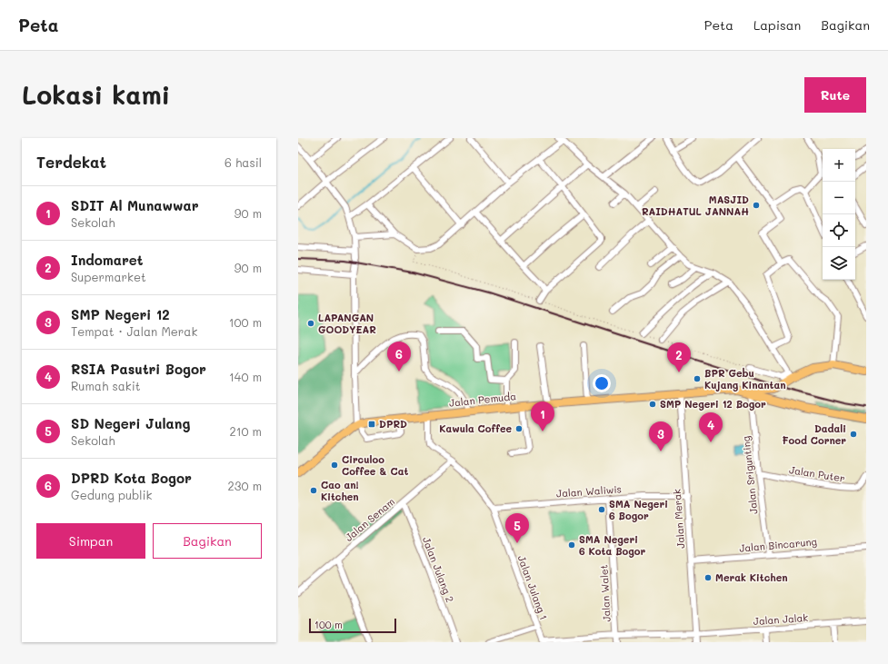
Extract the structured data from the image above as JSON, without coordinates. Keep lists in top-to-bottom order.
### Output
{
  "streets": {
    "main road": ["Jalan Pemuda"],
    "street": [
      "Jalan Puter",
      "Jalan Srigunting",
      "Jalan Waliwis",
      "Jalan Merak",
      "Jalan Senam",
      "Jalan Bincarung",
      "Jalan Julang 2",
      "Jalan Julang 1",
      "Jalan Walet",
      "Jalan Jalak"
    ]
  },
  "crossings": [
    ["Jalan Pemuda", "Jalan Srigunting"],
    ["Jalan Pemuda", "Jalan Merak"],
    ["Jalan Pemuda", "Jalan Julang 1"],
    ["Jalan Puter", "Jalan Srigunting"],
    ["Jalan Srigunting", "Jalan Bincarung"],
    ["Jalan Waliwis", "Jalan Merak"],
    ["Jalan Waliwis", "Jalan Julang 1"],
    ["Jalan Waliwis", "Jalan Walet"],
    ["Jalan Merak", "Jalan Bincarung"],
    ["Jalan Merak", "Jalan Jalak"],
    ["Jalan Senam", "Jalan Julang 2"],
    ["Jalan Senam", "Jalan Julang 1"],
    ["Jalan Julang 1", "Jalan Jalak"],
    ["Jalan Walet", "Jalan Jalak"]
  ],
  "places": {
    "other": [
      "MASJID RAIDHATUL JANNAH",
      "LAPANGAN GOODYEAR",
      "BPR Gebu Kujang Kinantan",
      "SMP Negeri 12 Bogor",
      "Kawula Coffee",
      "Dadali Food Corner",
      "Circuloo Coffee & Cat",
      "Cao an! Kitchen",
      "SMA Negeri 6 Bogor",
      "SMA Negeri 6 Kota Bogor",
      "Merak Kitchen"
    ],
    "transit": ["DPRD"]
  },
  "scale_bar": "100 m",
  "page": {
    "header": "Peta",
    "nav": ["Peta", "Lapisan", "Bagikan"],
    "buttons": [
      "Rute",
      ["Simpan", "Bagikan"]
    ],
    "title": "Lokasi kami",
    "heading": ["Terdekat", "6 hasil"],
    "map_buttons": ["+", "−"],
    "list": [
      {
        "mark": "1",
        "name": "SDIT Al Munawwar",
        "note": "Sekolah",
        "value": "90 m"
      },
      {
        "mark": "2",
        "name": "Indomaret",
        "note": "Supermarket",
        "value": "90 m"
      },
      {
        "mark": "3",
        "name": "SMP Negeri 12",
        "note": "Tempat · Jalan Merak",
        "value": "100 m"
      },
      {
        "mark": "4",
        "name": "RSIA Pasutri Bogor",
        "note": "Rumah sakit",
        "value": "140 m"
      },
      {
        "mark": "5",
        "name": "SD Negeri Julang",
        "note": "Sekolah",
        "value": "210 m"
      },
      {
        "mark": "6",
        "name": "DPRD Kota Bogor",
        "note": "Gedung publik",
        "value": "230 m"
      }
    ],
    "pins": [
      "6",
      "2",
      "1",
      "4",
      "3",
      "5"
    ],
    "scale": "100 m"
  }
}
